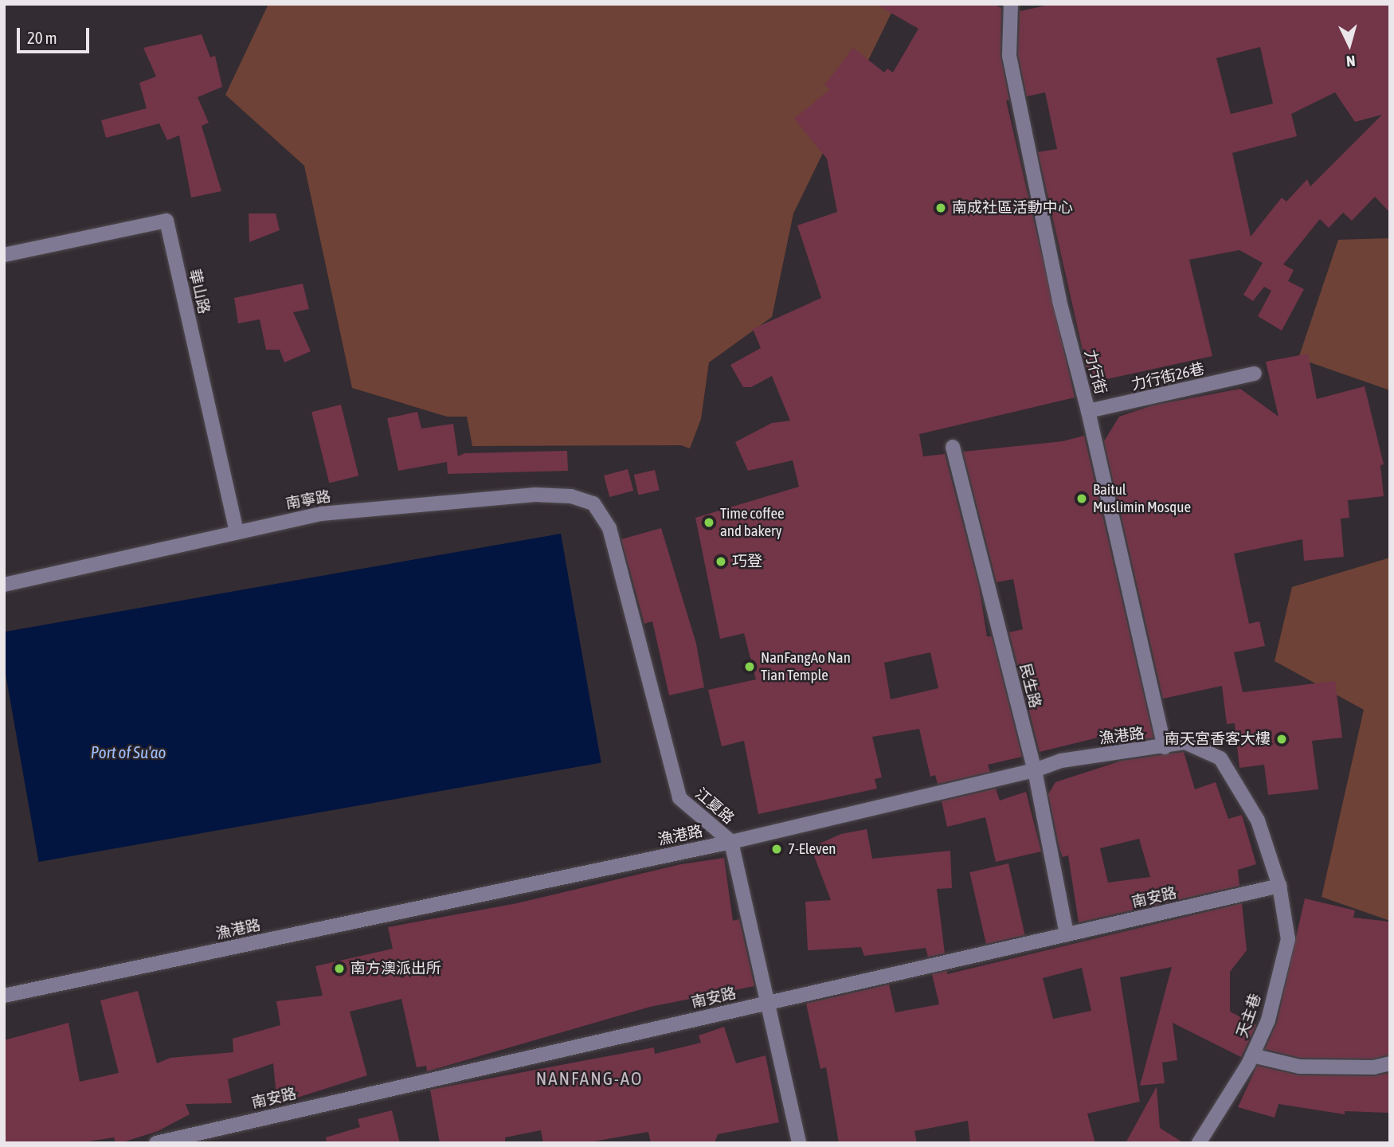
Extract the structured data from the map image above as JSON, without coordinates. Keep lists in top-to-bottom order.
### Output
{
  "streets": {
    "street": [
      "華山路",
      "力行街",
      "力行街26巷",
      "南寧路",
      "民生路",
      "漁港路",
      "江夏路",
      "南安路",
      "天主巷"
    ]
  },
  "crossings": [
    ["華山路", "南寧路"],
    ["力行街", "力行街26巷"],
    ["力行街", "漁港路"],
    ["南寧路", "江夏路"],
    ["民生路", "漁港路"],
    ["民生路", "南安路"],
    ["漁港路", "江夏路"],
    ["漁港路", "南安路"],
    ["漁港路", "天主巷"],
    ["江夏路", "南安路"],
    ["南安路", "天主巷"]
  ],
  "districts": ["NANFANG-AO"],
  "water": ["Port of Su'ao"],
  "places": [
    "南成社區活動中心",
    "Baitul Muslimin Mosque",
    "Time coffee and bakery",
    "巧登",
    "NanFangAo Nan Tian Temple",
    "南天宮香客大樓",
    "7-Eleven",
    "南方澳派出所"
  ],
  "scale_bar": "20 m",
  "north": "bottom"
}
